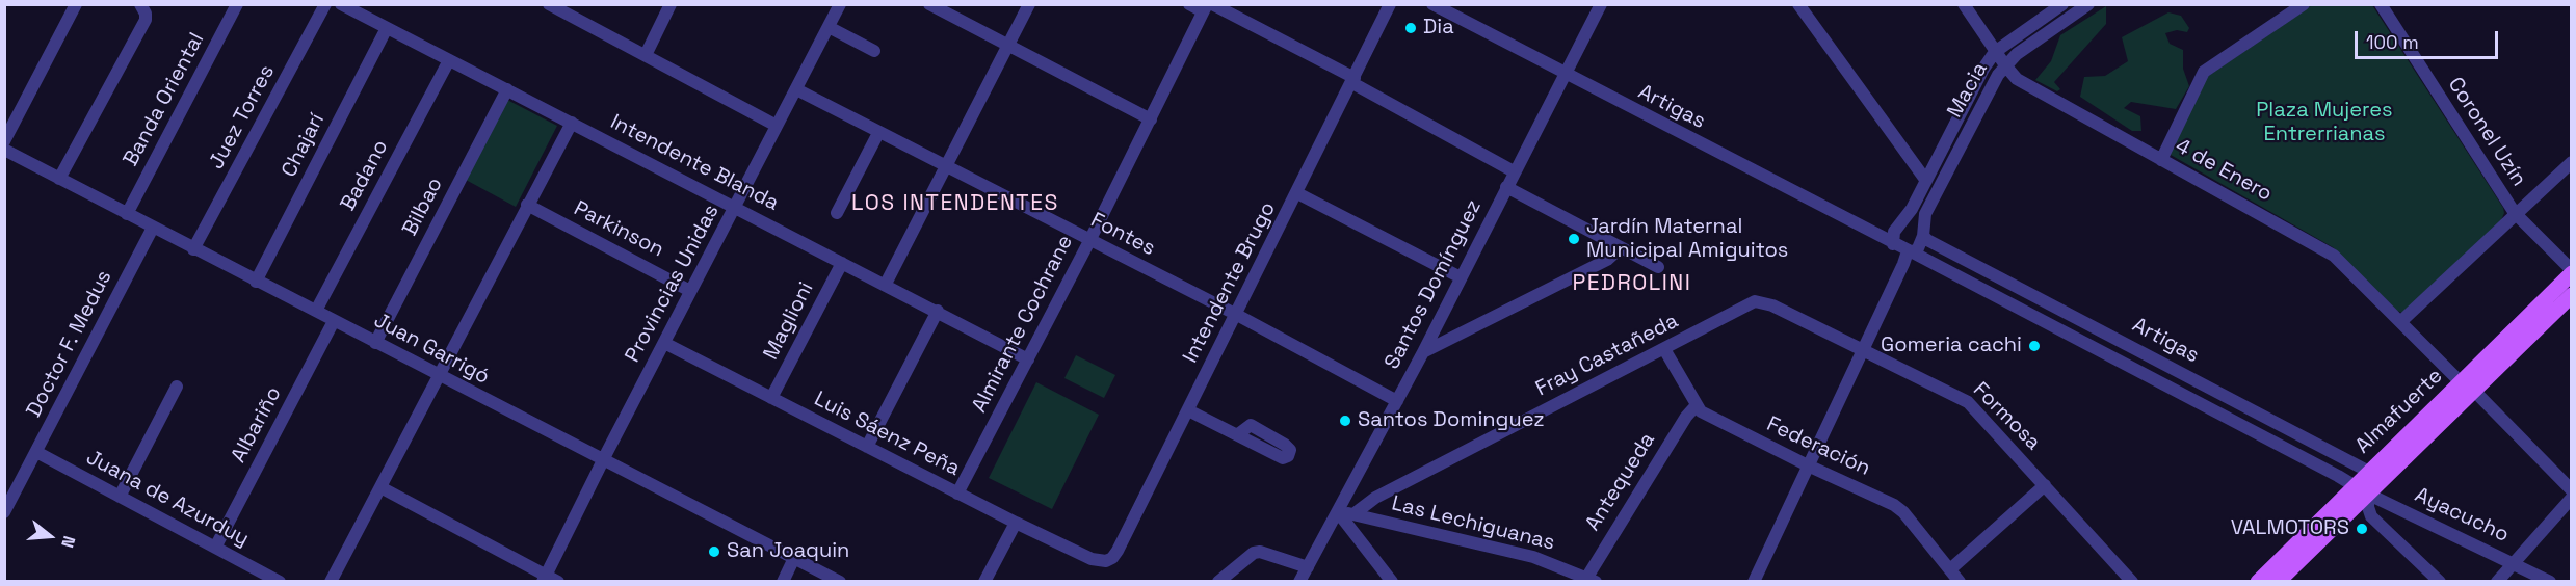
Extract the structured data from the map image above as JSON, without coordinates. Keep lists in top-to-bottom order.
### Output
{
  "streets": {
    "main road": ["Almafuerte"],
    "street": [
      "Macia",
      "Banda Oriental",
      "Artigas",
      "Juez Torres",
      "Coronel Uzín",
      "Chajarí",
      "Intendente Blanda",
      "4 de Enero",
      "Badano",
      "Bilbao",
      "Parkinson",
      "Fontes",
      "Intendente Brugo",
      "Provincias Unidas",
      "Santos Domínguez",
      "Maglioni",
      "Almirante Cochrane",
      "Doctor F. Medus",
      "Juan Garrigó",
      "Fray Castañeda",
      "Formosa",
      "Albariño",
      "Luis Sáenz Peña",
      "Federación",
      "Antequeda",
      "Juana de Azurduy",
      "Ayacucho",
      "Las Lechiguanas"
    ]
  },
  "crossings": [
    ["Macia", "Artigas"],
    ["Macia", "4 de Enero"],
    ["Banda Oriental", "Juan Garrigó"],
    ["Artigas", "Santos Domínguez"],
    ["Artigas", "Almafuerte"],
    ["Artigas", "Ayacucho"],
    ["Juez Torres", "Juan Garrigó"],
    ["Coronel Uzín", "Almafuerte"],
    ["Chajarí", "Intendente Blanda"],
    ["Chajarí", "Juan Garrigó"],
    ["Intendente Blanda", "Badano"],
    ["Intendente Blanda", "Bilbao"],
    ["Intendente Blanda", "Provincias Unidas"],
    ["Intendente Blanda", "Maglioni"],
    ["Intendente Blanda", "Almirante Cochrane"],
    ["4 de Enero", "Almafuerte"],
    ["Badano", "Juan Garrigó"],
    ["Bilbao", "Juan Garrigó"],
    ["Parkinson", "Provincias Unidas"],
    ["Fontes", "Intendente Brugo"],
    ["Fontes", "Provincias Unidas"],
    ["Fontes", "Santos Domínguez"],
    ["Fontes", "Almirante Cochrane"],
    ["Intendente Brugo", "Luis Sáenz Peña"],
    ["Provincias Unidas", "Juan Garrigó"],
    ["Provincias Unidas", "Luis Sáenz Peña"],
    ["Santos Domínguez", "Las Lechiguanas"],
    ["Maglioni", "Luis Sáenz Peña"],
    ["Almirante Cochrane", "Luis Sáenz Peña"],
    ["Doctor F. Medus", "Juan Garrigó"],
    ["Doctor F. Medus", "Juana de Azurduy"],
    ["Juan Garrigó", "Albariño"],
    ["Fray Castañeda", "Formosa"],
    ["Fray Castañeda", "Federación"],
    ["Fray Castañeda", "Las Lechiguanas"],
    ["Almafuerte", "Ayacucho"],
    ["Albariño", "Juana de Azurduy"],
    ["Federación", "Antequeda"],
    ["Antequeda", "Las Lechiguanas"]
  ],
  "districts": ["LOS INTENDENTES", "PEDROLINI"],
  "parks": ["Plaza Mujeres Entrerrianas"],
  "places": [
    "Dia",
    "Jardín Maternal Municipal Amiguitos",
    "Gomeria cachi",
    "Santos Dominguez",
    "VALMOTORS",
    "San Joaquin"
  ],
  "scale_bar": "100 m",
  "north": "right"
}
